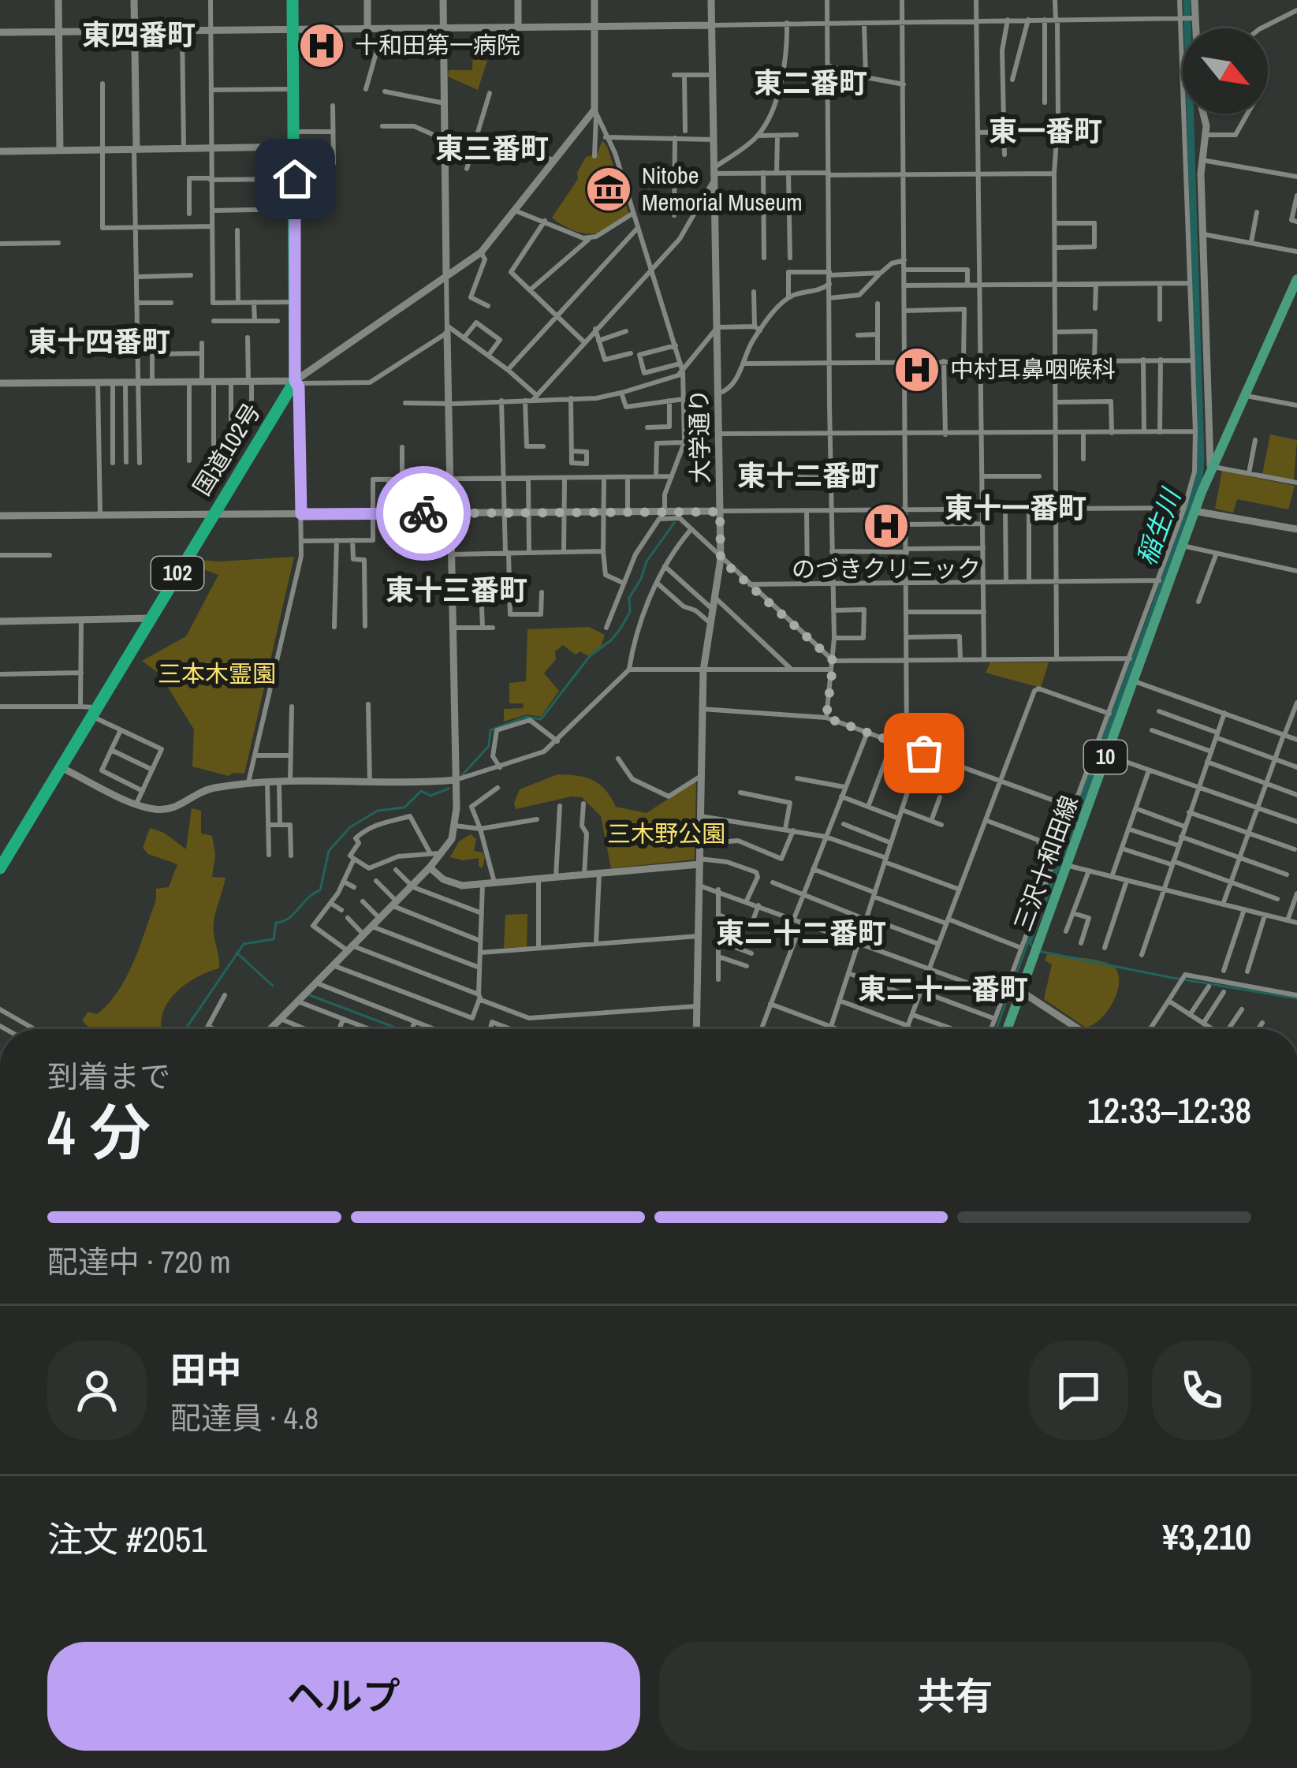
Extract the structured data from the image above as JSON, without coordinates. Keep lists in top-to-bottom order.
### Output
{
  "streets": {
    "highway": ["国道102号", "102"],
    "main road": ["10", "三沢十和田線"],
    "street": ["大学通り"]
  },
  "crossings": [
    ["10", "三沢十和田線"]
  ],
  "districts": [
    "東四番町",
    "東二番町",
    "東一番町",
    "東三番町",
    "東十四番町",
    "東十二番町",
    "東十一番町",
    "東十三番町",
    "東二十二番町",
    "東二十一番町"
  ],
  "water": ["稲生川"],
  "parks": ["三本木霊園", "三木野公園"],
  "places": {
    "hospital": ["十和田第一病院", "中村耳鼻咽喉科", "のづきクリニック"],
    "museum": ["Nitobe Memorial Museum"]
  },
  "north": "bottom right",
  "page": {
    "heading": ["4 分", "到着まで", "12:33–12:38"],
    "panel": [
      "田中",
      "配達員 · 4.8",
      "注文 #2051",
      "¥3,210"
    ],
    "bar": "配達中 · 720 m",
    "buttons": ["ヘルプ", "共有"]
  }
}
